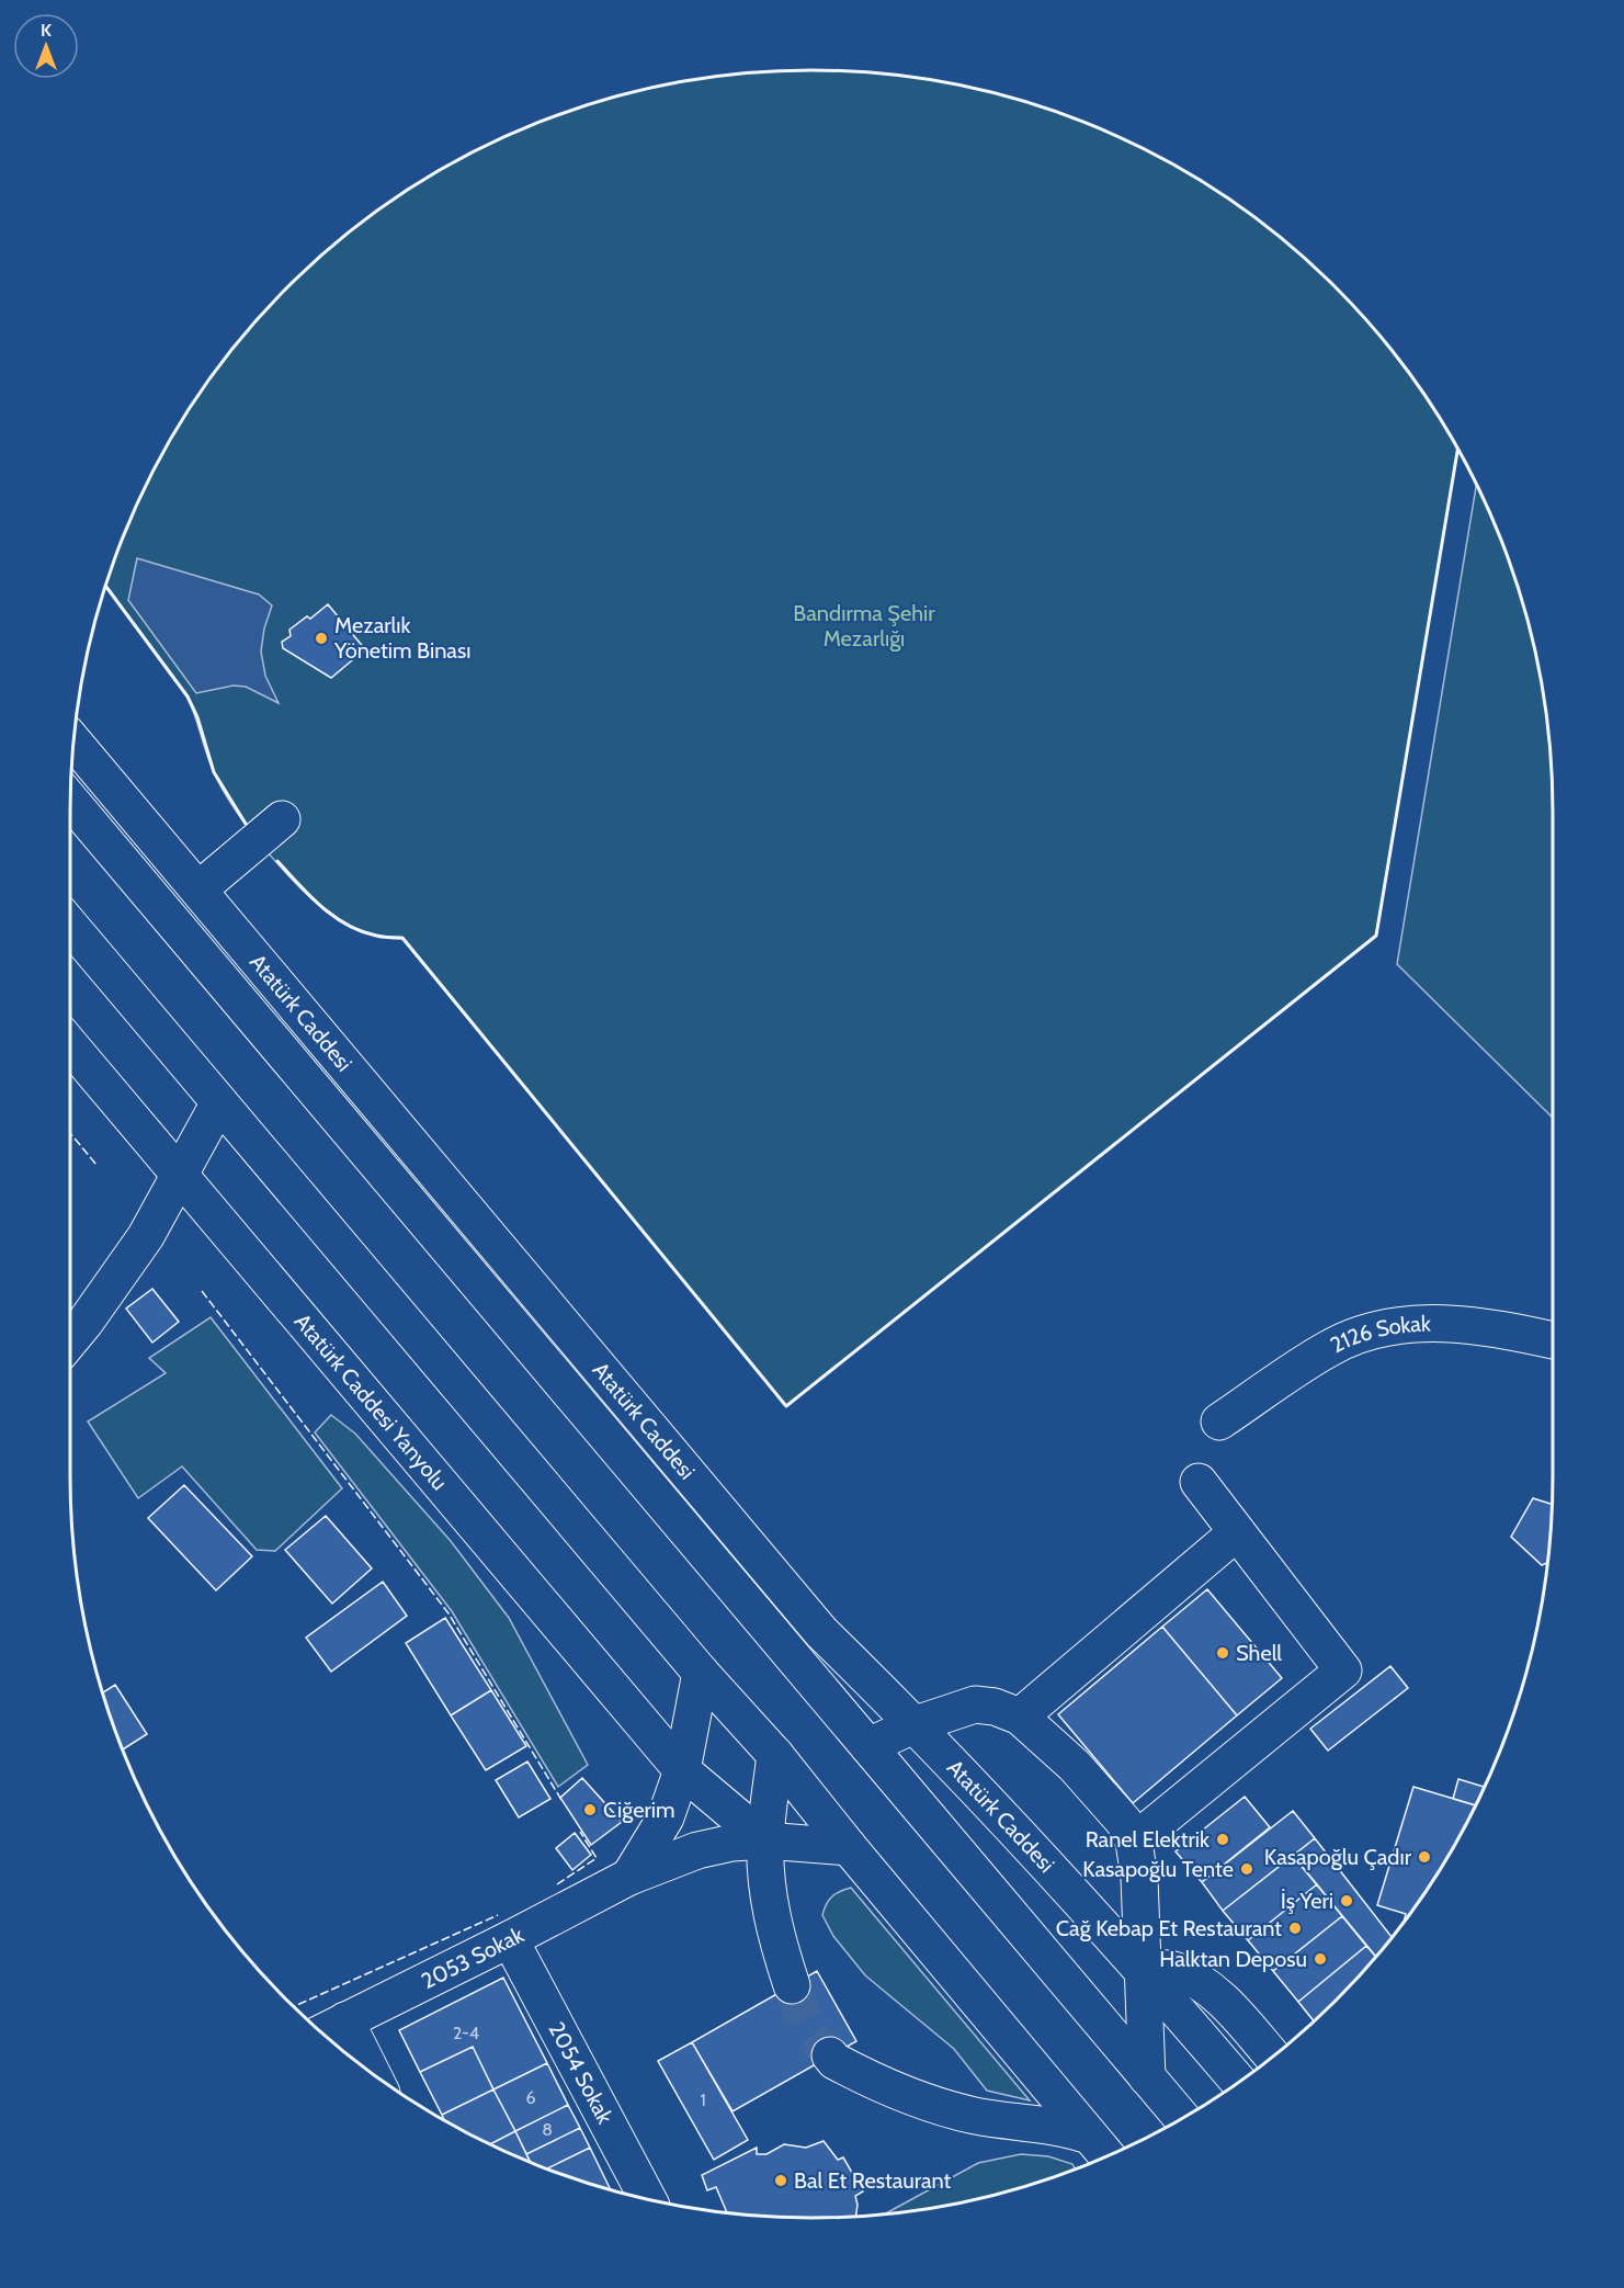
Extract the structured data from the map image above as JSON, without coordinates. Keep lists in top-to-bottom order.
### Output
{
  "streets": {
    "main road": [
      "Atatürk Caddesi",
      "2126 Sokak",
      "Atatürk Caddesi Yanyolu",
      "2053 Sokak",
      "2054 Sokak"
    ]
  },
  "crossings": [
    ["Atatürk Caddesi Yanyolu", "2053 Sokak"],
    ["2053 Sokak", "2054 Sokak"]
  ],
  "parks": ["Bandırma Şehir Mezarlığı"],
  "places": [
    "Mezarlık Yönetim Binası",
    "Shell",
    "Ciğerim",
    "Ranel Elektrik",
    "Kasapoğlu Çadır",
    "Kasapoğlu Tente",
    "İş Yeri",
    "Cağ Kebap Et Restaurant",
    "Halktan Deposu",
    "Bal Et Restaurant"
  ],
  "house_numbers": [
    "2-4",
    "6",
    "1",
    "8"
  ],
  "north": "top"
}
